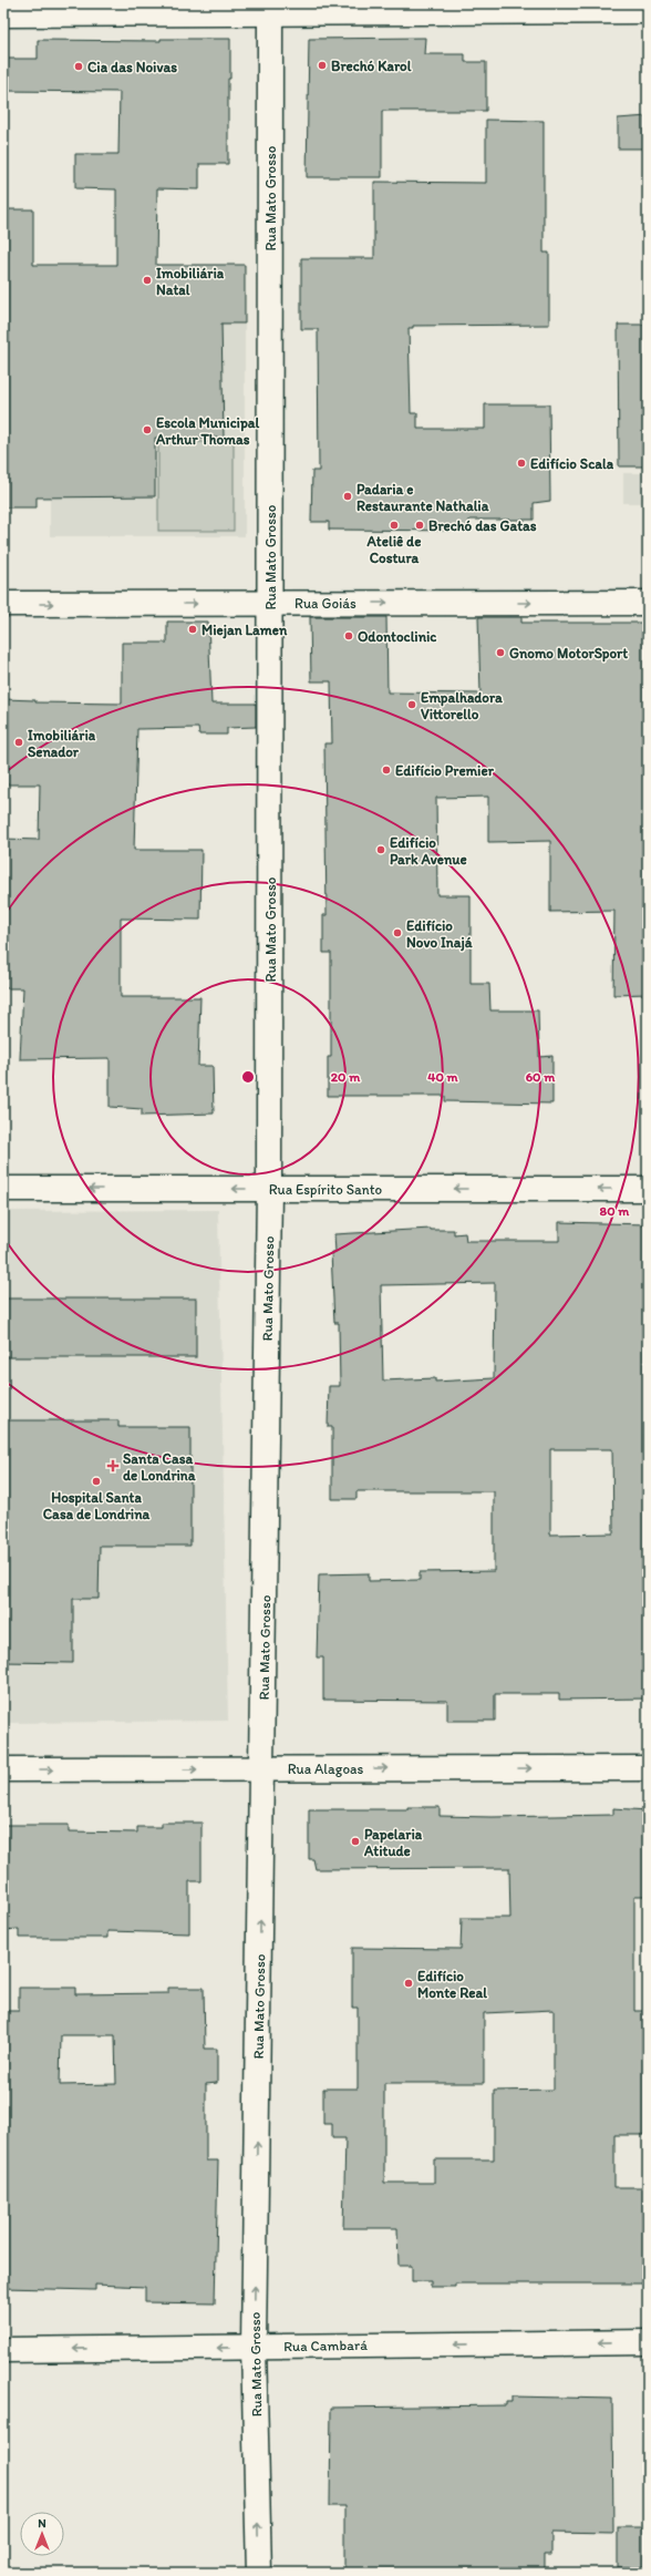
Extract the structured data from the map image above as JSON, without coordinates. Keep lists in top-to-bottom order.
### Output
{
  "streets": {
    "street": [
      "Rua Mato Grosso",
      "Rua Goiás",
      "Rua Espírito Santo",
      "Rua Alagoas",
      "Rua Cambará"
    ]
  },
  "crossings": [
    ["Rua Mato Grosso", "Rua Goiás"],
    ["Rua Mato Grosso", "Rua Espírito Santo"],
    ["Rua Mato Grosso", "Rua Alagoas"],
    ["Rua Mato Grosso", "Rua Cambará"]
  ],
  "one_way": [
    "Rua Goiás",
    "Rua Espírito Santo",
    "Rua Alagoas",
    "Rua Cambará"
  ],
  "places": {
    "other": [
      "Brechó Karol",
      "Cia das Noivas",
      "Imobiliária Natal",
      "Escola Municipal Arthur Thomas",
      "Edifício Scala",
      "Padaria e Restaurante Nathalia",
      "Ateliê de Costura",
      "Brechó das Gatas",
      "Miejan Lamen",
      "Odontoclinic",
      "Gnomo MotorSport",
      "Empalhadora Vittorello",
      "Imobiliária Senador",
      "Edifício Premier",
      "Edifício Park Avenue",
      "Edifício Novo Inajá",
      "Hospital Santa Casa de Londrina",
      "Papelaria Atitude",
      "Edifício Monte Real"
    ],
    "health": ["Santa Casa de Londrina"]
  },
  "north": "top",
  "rings": [
    "20 m",
    "40 m",
    "60 m",
    "80 m"
  ]
}
